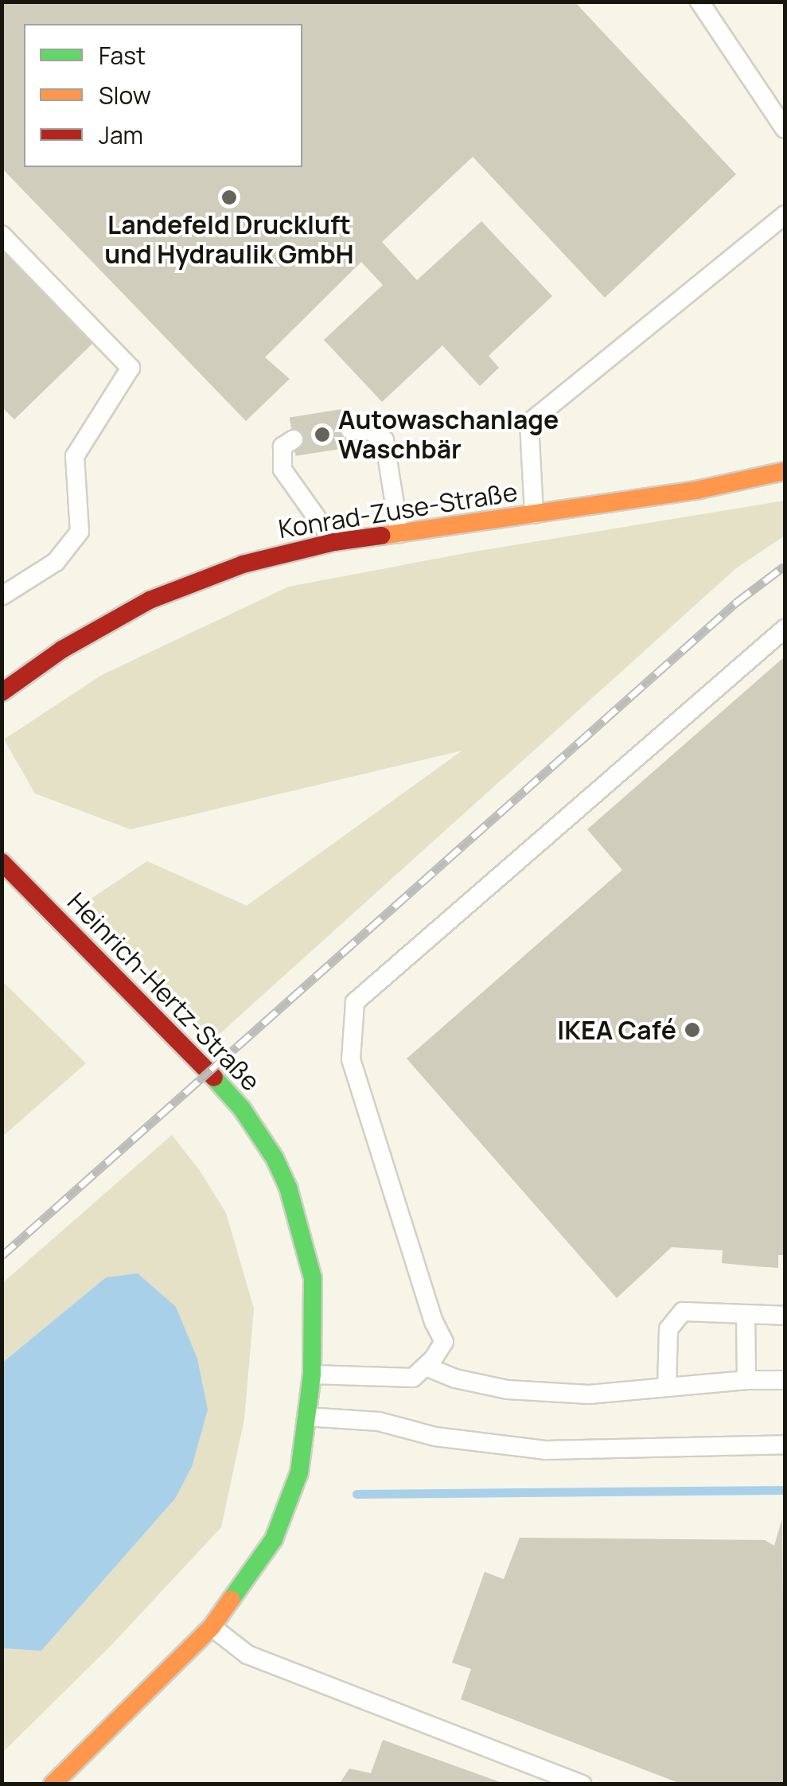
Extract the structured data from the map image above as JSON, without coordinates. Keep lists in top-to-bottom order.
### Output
{
  "streets": {
    "street": ["Konrad-Zuse-Straße", "Heinrich-Hertz-Straße"]
  },
  "places": ["Landefeld Druckluft und Hydraulik GmbH", "Autowaschanlage Waschbär", "IKEA Café"],
  "legend": ["Fast", "Slow", "Jam"]
}
